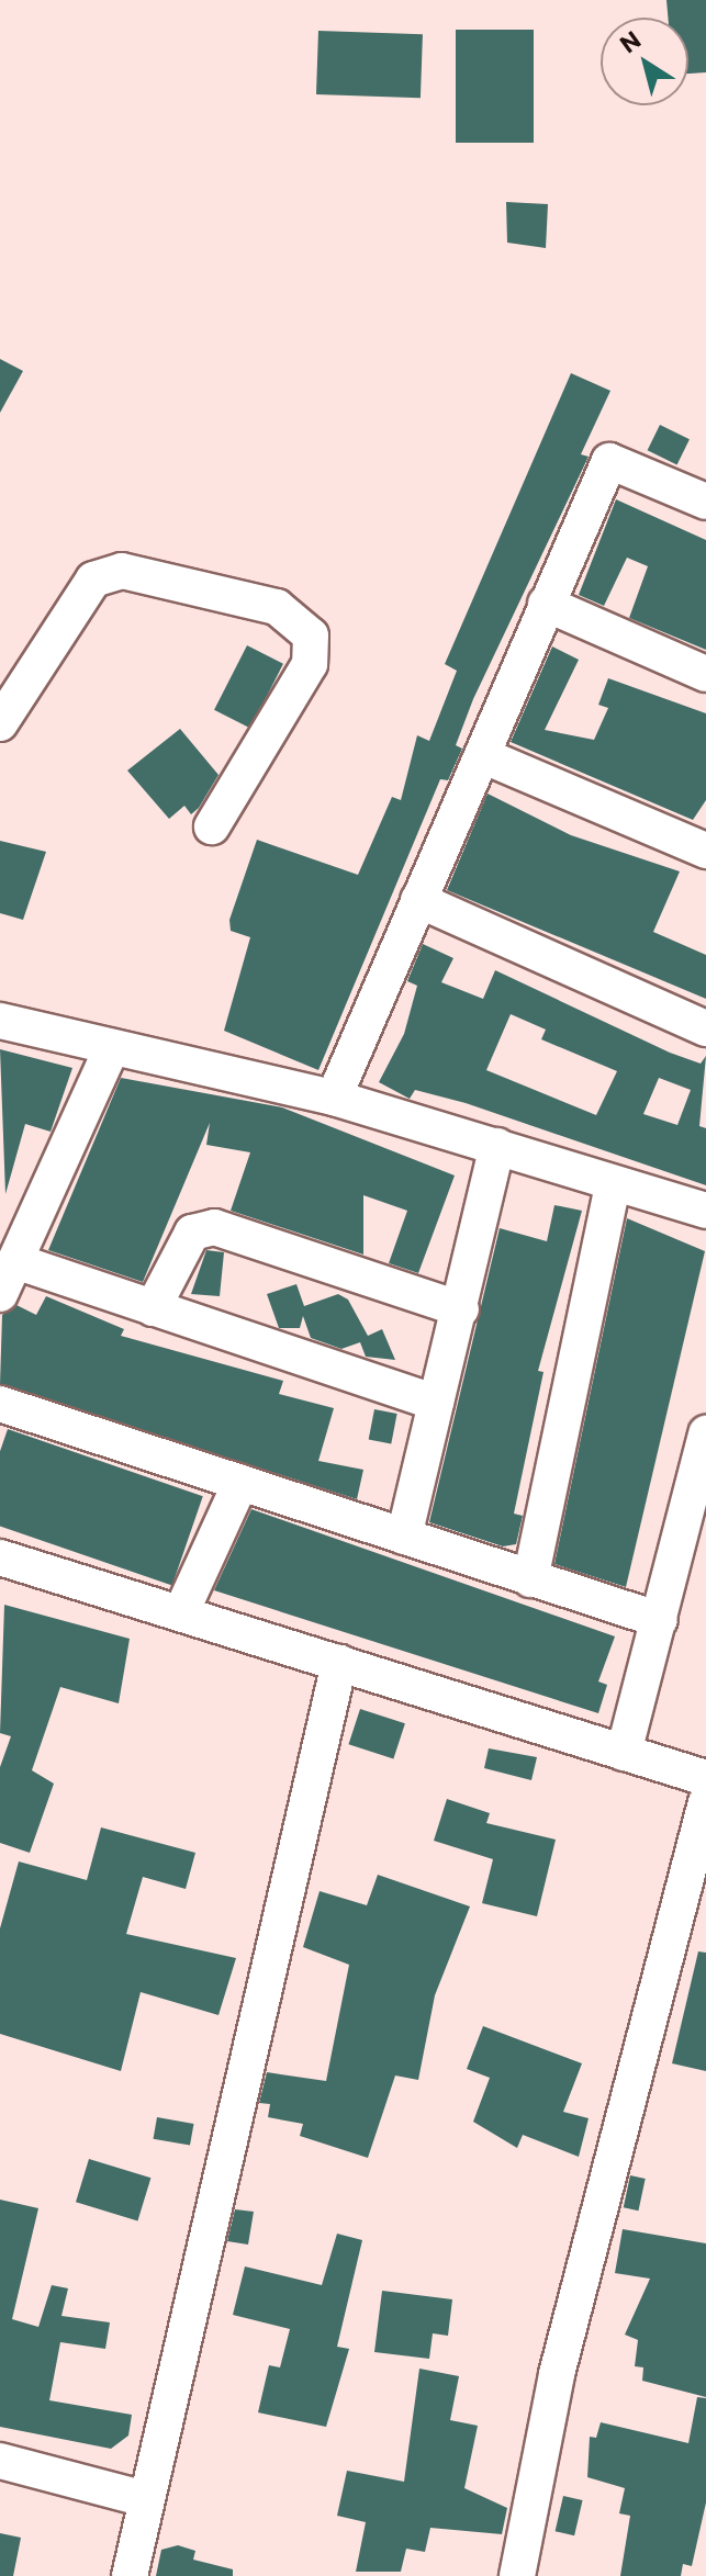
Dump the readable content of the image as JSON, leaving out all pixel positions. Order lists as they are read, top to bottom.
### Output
{
  "north": "top left"
}
